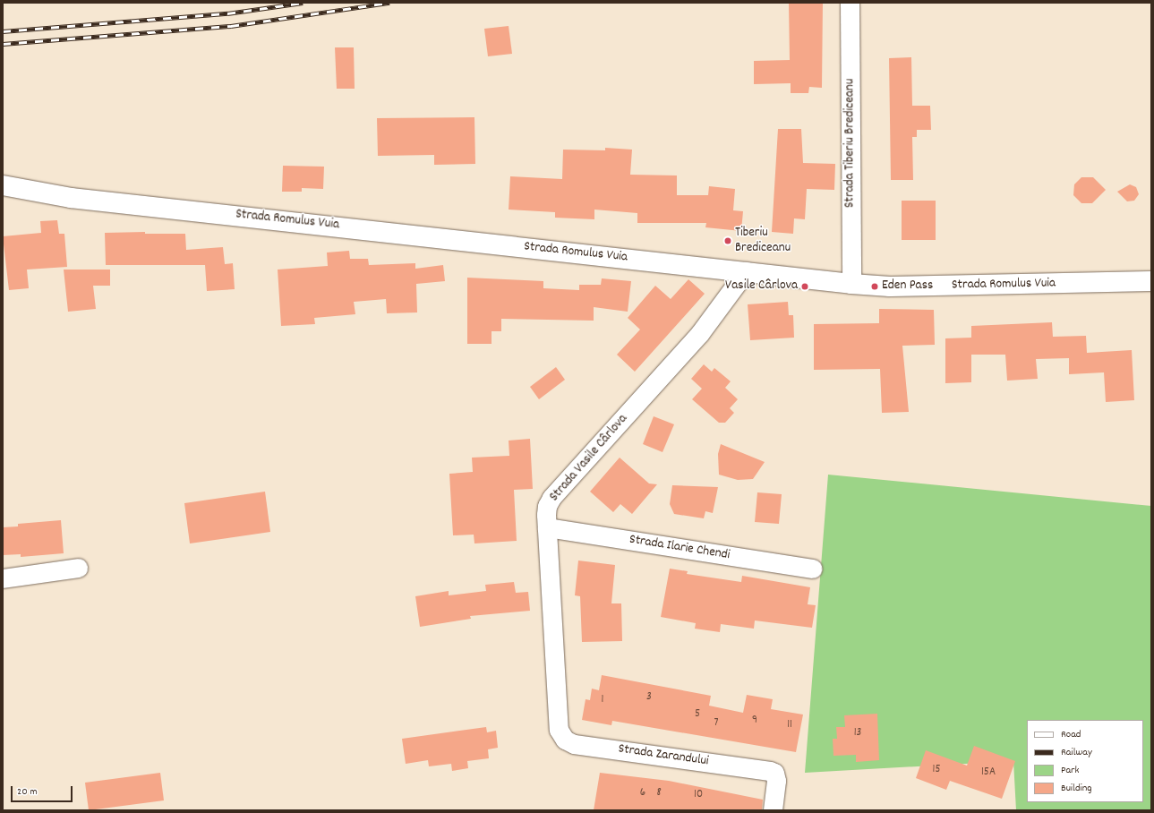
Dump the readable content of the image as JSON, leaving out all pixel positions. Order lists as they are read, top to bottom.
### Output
{
  "streets": {
    "street": [
      "Strada Tiberiu Brediceanu",
      "Strada Romulus Vuia",
      "Strada Vasile Cârlova",
      "Strada Ilarie Chendi",
      "Strada Zarandului"
    ]
  },
  "crossings": [
    ["Strada Tiberiu Brediceanu", "Strada Romulus Vuia"],
    ["Strada Romulus Vuia", "Strada Vasile Cârlova"],
    ["Strada Vasile Cârlova", "Strada Ilarie Chendi"],
    ["Strada Vasile Cârlova", "Strada Zarandului"]
  ],
  "places": ["Tiberiu Brediceanu", "Vasile Cârlova", "Eden Pass"],
  "house_numbers": [
    "3",
    "1",
    "5",
    "9",
    "7",
    "11",
    "13",
    "15",
    "15A",
    "6",
    "8",
    "10"
  ],
  "legend": [
    "Road",
    "Railway",
    "Park",
    "Building"
  ],
  "scale_bar": "20 m"
}
